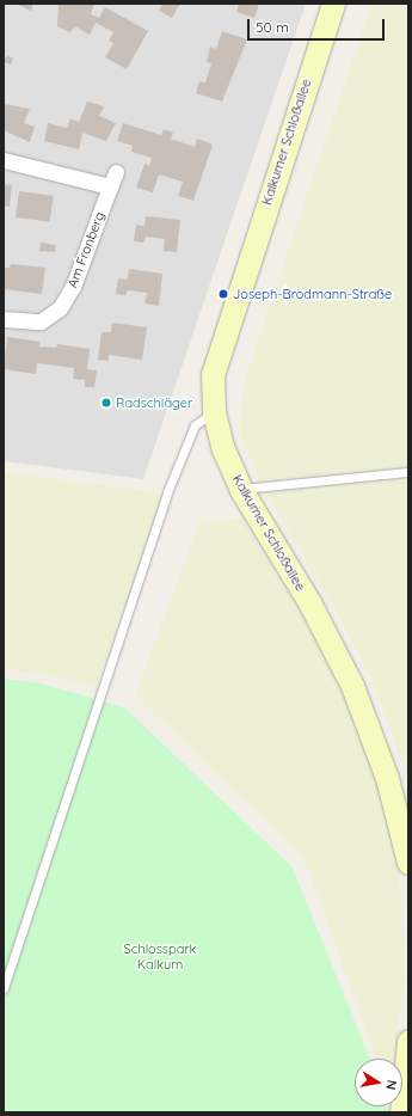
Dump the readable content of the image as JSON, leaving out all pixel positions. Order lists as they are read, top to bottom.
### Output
{
  "streets": {
    "main road": ["Kalkumer Schloßallee"],
    "street": ["Am Fronberg"]
  },
  "parks": ["Schlosspark Kalkum"],
  "places": ["Joseph-Brodmann-Straße", "Radschläger"],
  "scale_bar": "50 m",
  "north": "right"
}
